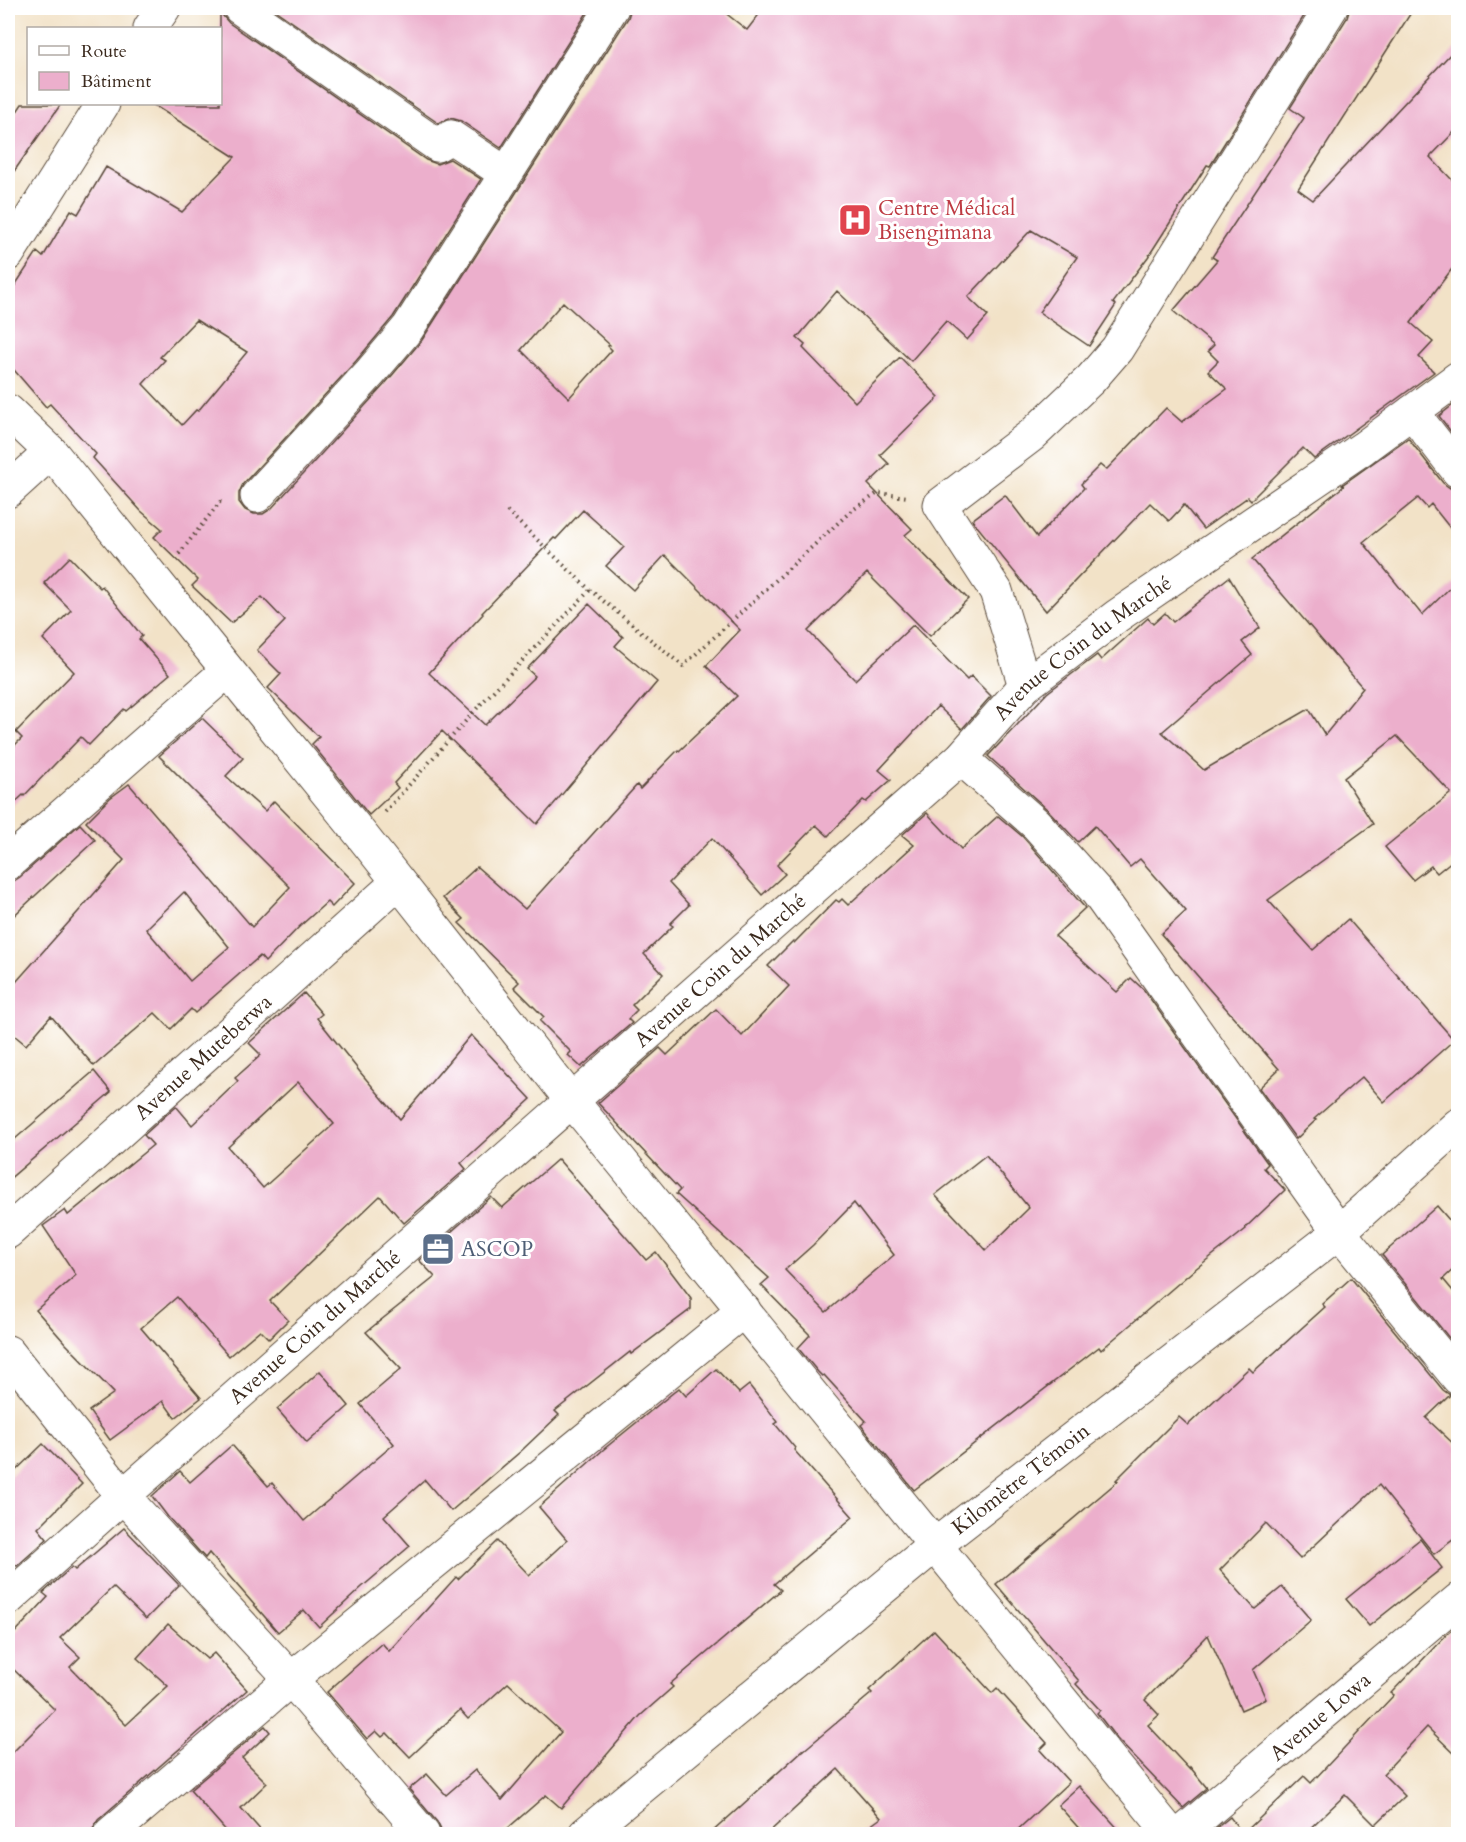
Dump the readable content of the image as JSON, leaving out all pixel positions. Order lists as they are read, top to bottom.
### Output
{
  "streets": {
    "street": [
      "Avenue Coin du Marché",
      "Avenue Muteberwa",
      "Kilomètre Témoin",
      "Avenue Lowa"
    ]
  },
  "places": {
    "hospital": ["Centre Médical Bisengimana"],
    "office": ["ASCOP"]
  },
  "legend": ["Route", "Bâtiment"]
}
